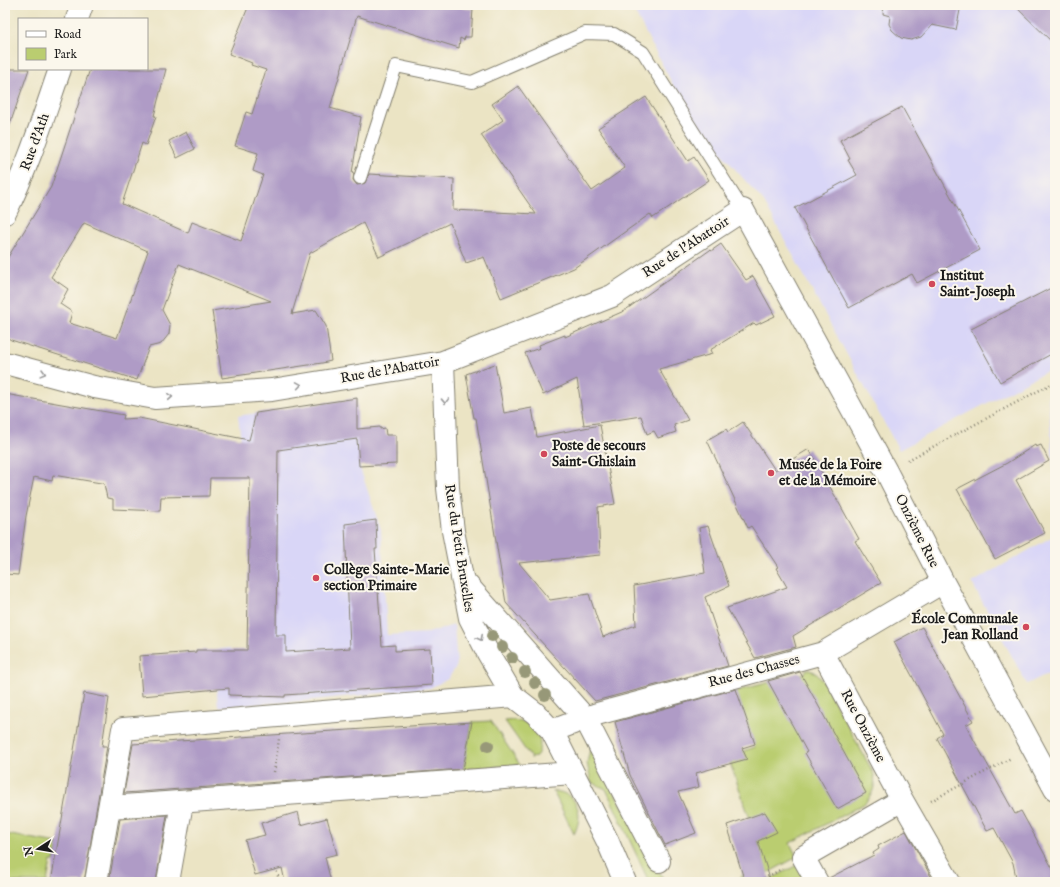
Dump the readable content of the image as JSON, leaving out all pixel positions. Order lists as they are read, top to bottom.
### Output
{
  "streets": {
    "street": [
      "Rue d'Ath",
      "Rue de l'Abattoir",
      "Onzième Rue",
      "Rue du Petit Bruxelles",
      "Rue des Chasses",
      "Rue Onzième"
    ]
  },
  "crossings": [
    ["Rue de l'Abattoir", "Onzième Rue"],
    ["Rue de l'Abattoir", "Rue du Petit Bruxelles"],
    ["Onzième Rue", "Rue des Chasses"],
    ["Rue du Petit Bruxelles", "Rue des Chasses"],
    ["Rue des Chasses", "Rue Onzième"]
  ],
  "one_way": ["Rue de l'Abattoir", "Rue du Petit Bruxelles"],
  "places": [
    "Institut Saint-Joseph",
    "Poste de secours Saint-Ghislain",
    "Musée de la Foire et de la Mémoire",
    "Collège Sainte-Marie section Primaire",
    "École Communale Jean Rolland"
  ],
  "legend": ["Road", "Park"],
  "north": "left"
}
